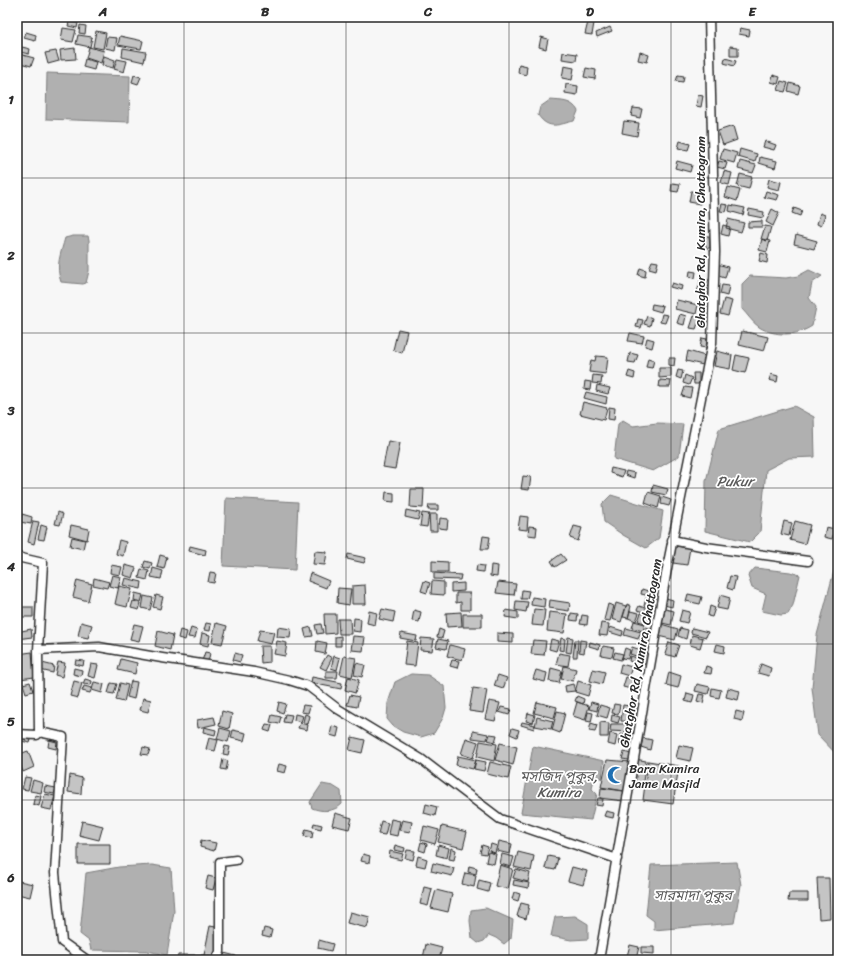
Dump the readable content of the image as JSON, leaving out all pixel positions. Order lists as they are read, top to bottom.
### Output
{
  "streets": {
    "street": ["Ghatghor Rd, Kumira, Chattogram"]
  },
  "water": ["Pukur", "মসজিদ পুকুর, Kumira", "সারমাদা পুকুর"],
  "places": {
    "mosque": ["Bara Kumira Jame Masjid"]
  },
  "grid": {
    "columns": [
      "A",
      "B",
      "C",
      "D",
      "E"
    ],
    "rows": [
      "1",
      "2",
      "3",
      "4",
      "5",
      "6"
    ]
  }
}
